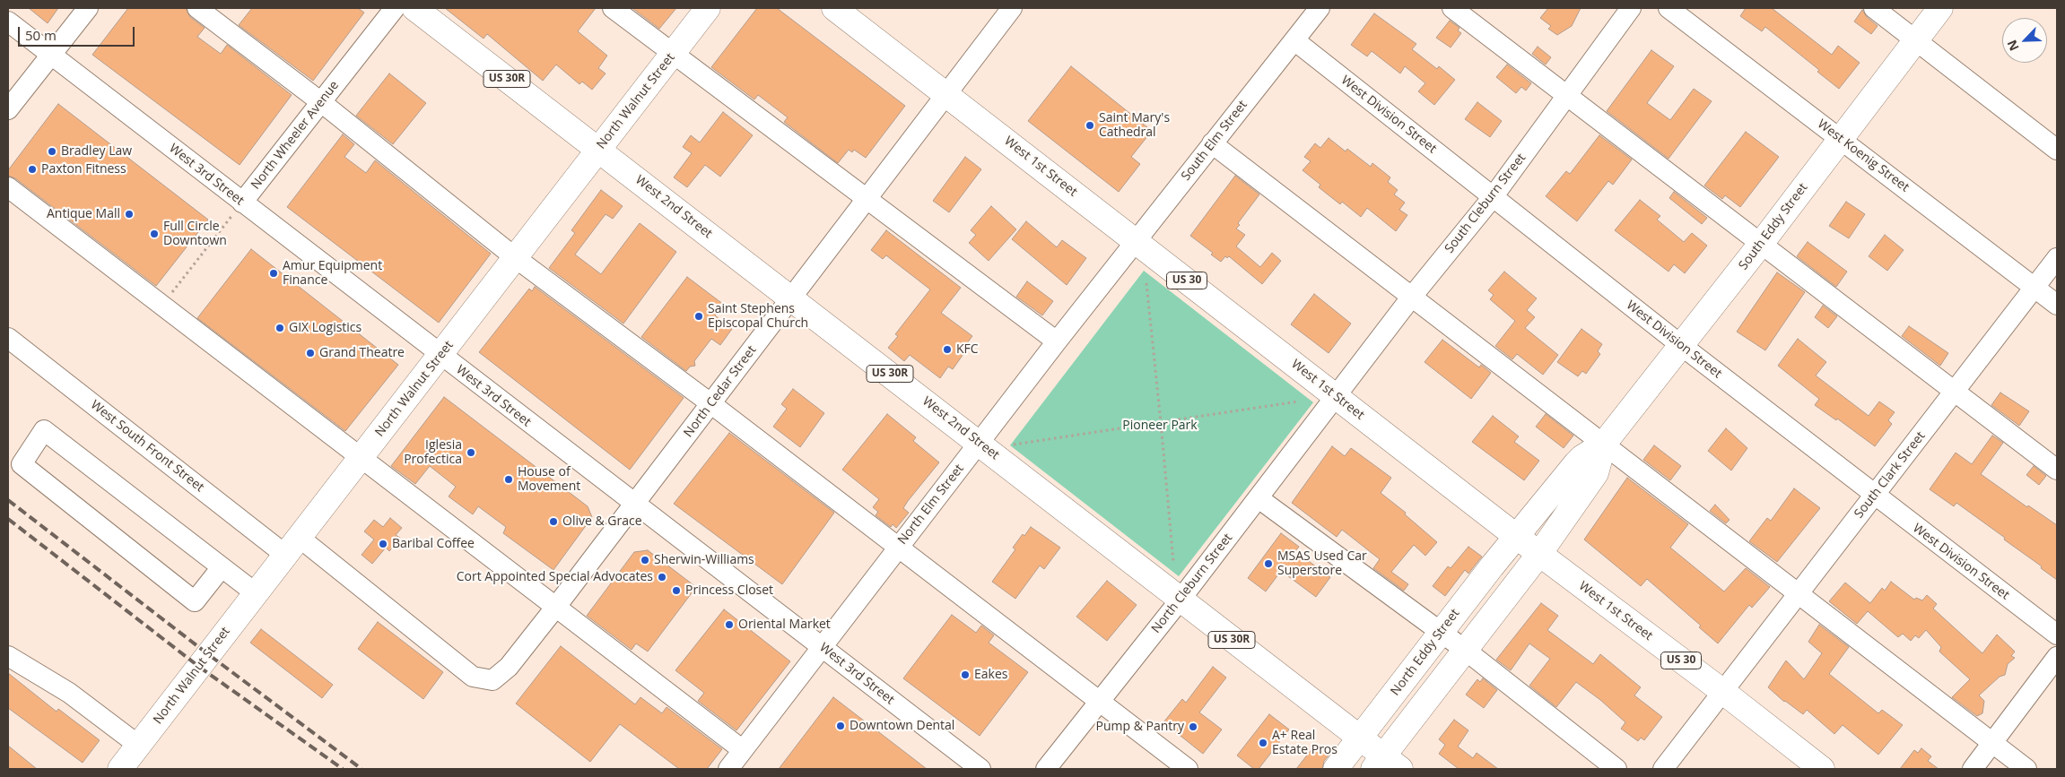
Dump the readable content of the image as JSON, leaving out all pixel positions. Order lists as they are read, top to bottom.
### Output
{
  "streets": {
    "main road": [
      "US 30R",
      "North Walnut Street",
      "West 1st Street",
      "West 2nd Street",
      "South Eddy Street",
      "US 30",
      "North Eddy Street"
    ],
    "street": [
      "West Division Street",
      "North Wheeler Avenue",
      "South Elm Street",
      "West Koenig Street",
      "West 3rd Street",
      "South Cleburn Street",
      "North Cedar Street",
      "West South Front Street",
      "South Clark Street",
      "North Elm Street",
      "North Cleburn Street"
    ]
  },
  "crossings": [
    ["North Walnut Street", "West 3rd Street"],
    ["North Walnut Street", "West 2nd Street"],
    ["North Walnut Street", "West South Front Street"],
    ["West Division Street", "South Elm Street"],
    ["West Division Street", "South Cleburn Street"],
    ["West Division Street", "South Eddy Street"],
    ["West Division Street", "South Clark Street"],
    ["North Wheeler Avenue", "West 3rd Street"],
    ["South Elm Street", "West 1st Street"],
    ["South Elm Street", "North Elm Street"],
    ["West Koenig Street", "South Eddy Street"],
    ["West Koenig Street", "South Clark Street"],
    ["West 1st Street", "South Cleburn Street"],
    ["West 1st Street", "South Eddy Street"],
    ["West 1st Street", "North Cedar Street"],
    ["West 1st Street", "South Clark Street"],
    ["West 1st Street", "North Elm Street"],
    ["West 1st Street", "North Cleburn Street"],
    ["West 1st Street", "North Eddy Street"],
    ["West 3rd Street", "North Cedar Street"],
    ["West 3rd Street", "North Elm Street"],
    ["South Cleburn Street", "North Cleburn Street"],
    ["West 2nd Street", "North Cedar Street"],
    ["West 2nd Street", "North Elm Street"],
    ["West 2nd Street", "North Cleburn Street"],
    ["West 2nd Street", "North Eddy Street"],
    ["South Eddy Street", "North Eddy Street"],
    ["North Cedar Street", "West South Front Street"]
  ],
  "parks": ["Pioneer Park"],
  "places": [
    "Saint Mary's Cathedral",
    "Bradley Law",
    "Paxton Fitness",
    "Antique Mall",
    "Full Circle Downtown",
    "Amur Equipment Finance",
    "Saint Stephens Episcopal Church",
    "GIX Logistics",
    "KFC",
    "Grand Theatre",
    "Iglesia Profectica",
    "House of Movement",
    "Olive & Grace",
    "Baribal Coffee",
    "Sherwin-Williams",
    "MSAS Used Car Superstore",
    "Cort Appointed Special Advocates",
    "Princess Closet",
    "Oriental Market",
    "Eakes",
    "Downtown Dental",
    "Pump & Pantry",
    "A+ Real Estate Pros"
  ],
  "scale_bar": "50 m",
  "north": "bottom left"
}
